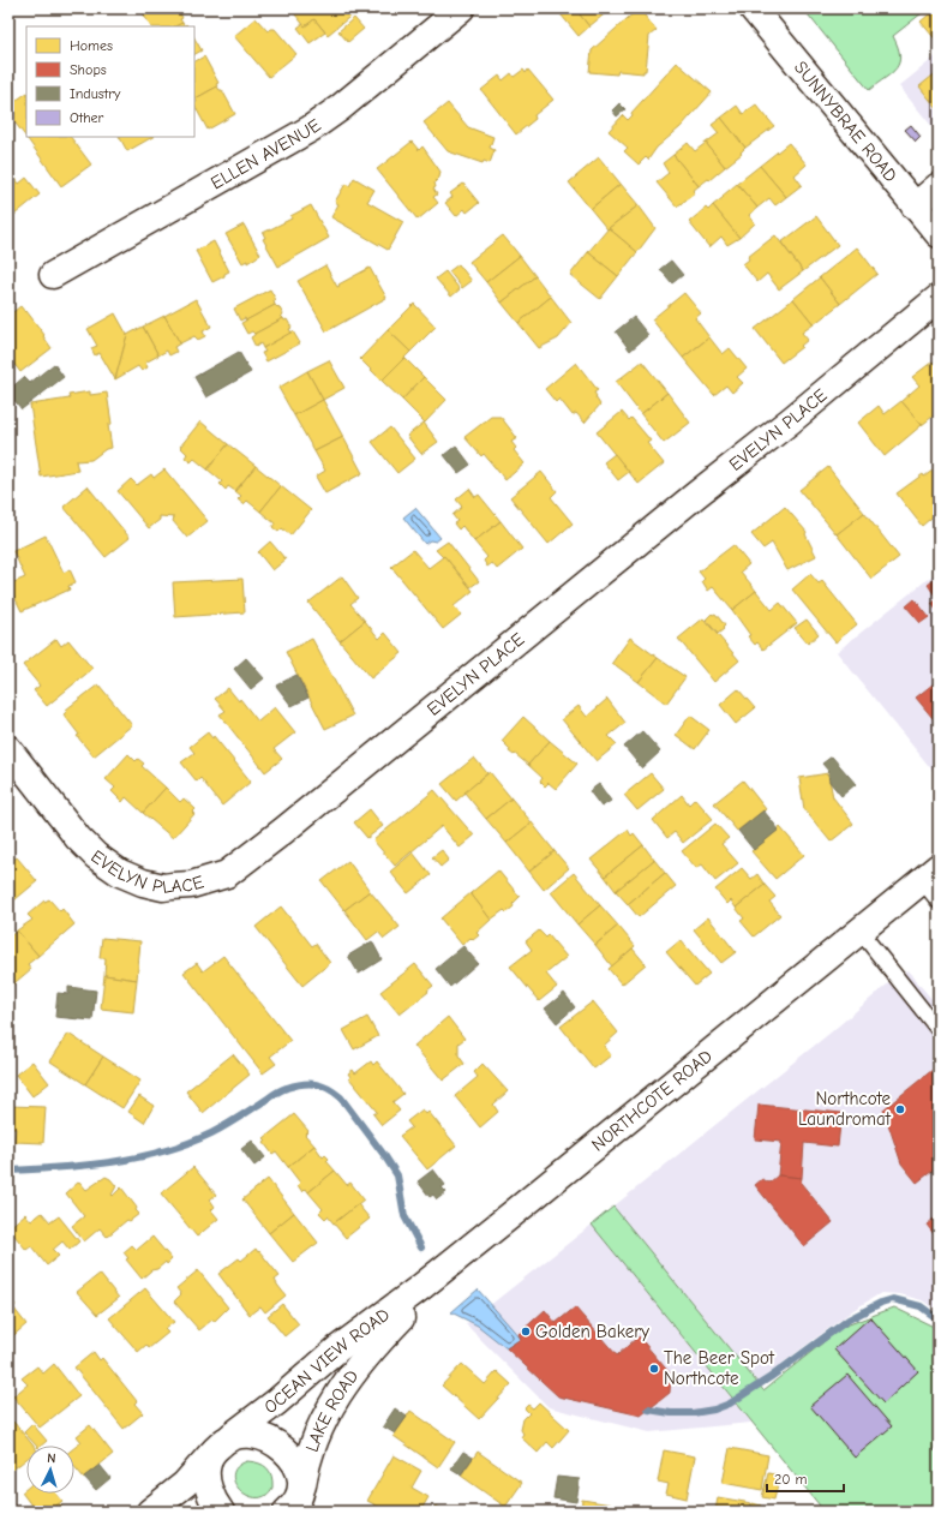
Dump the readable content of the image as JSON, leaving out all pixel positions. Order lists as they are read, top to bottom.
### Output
{
  "streets": {
    "street": [
      "SUNNYBRAE ROAD",
      "ELLEN AVENUE",
      "EVELYN PLACE",
      "NORTHCOTE ROAD",
      "OCEAN VIEW ROAD",
      "LAKE ROAD"
    ]
  },
  "crossings": [
    ["NORTHCOTE ROAD", "OCEAN VIEW ROAD"],
    ["NORTHCOTE ROAD", "LAKE ROAD"]
  ],
  "places": ["Northcote Laundromat", "Golden Bakery", "The Beer Spot Northcote"],
  "legend": [
    "Homes",
    "Shops",
    "Industry",
    "Other"
  ],
  "scale_bar": "20 m",
  "north": "top"
}
